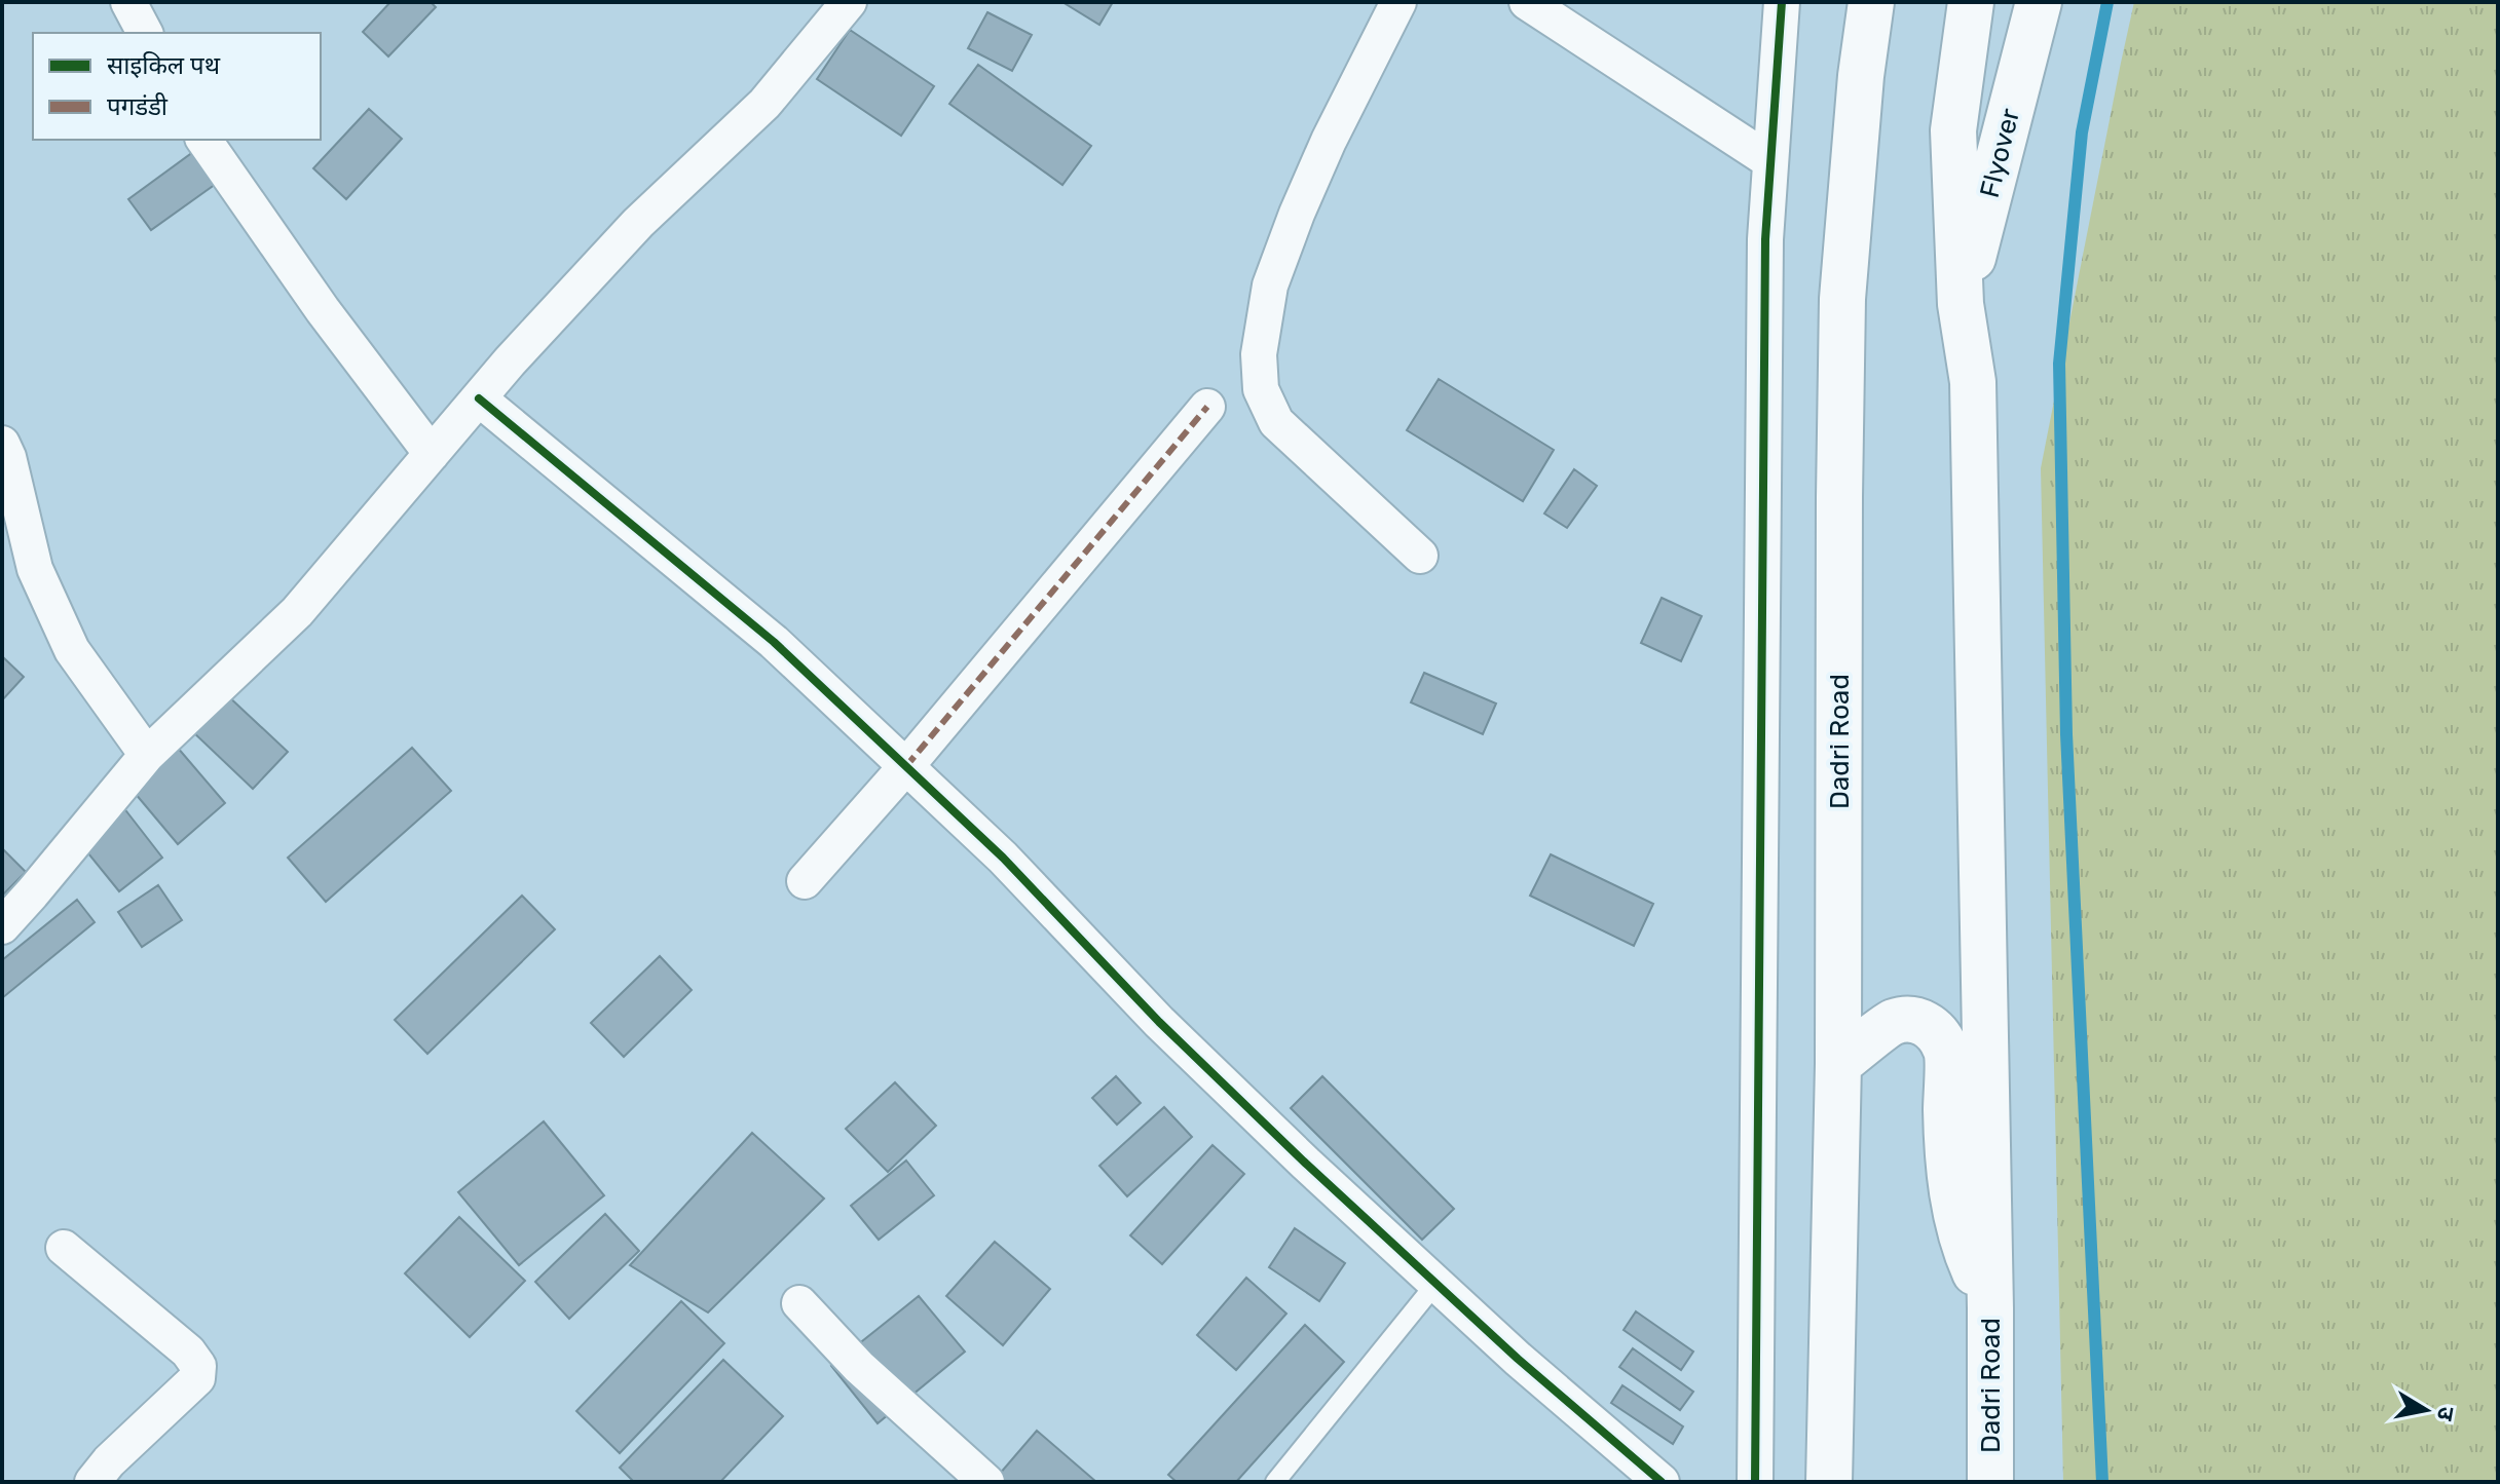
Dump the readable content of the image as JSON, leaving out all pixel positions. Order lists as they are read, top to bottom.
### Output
{
  "streets": {
    "main road": ["Flyover", "Dadri Road"]
  },
  "crossings": [
    ["Flyover", "Dadri Road"]
  ],
  "legend": ["साइकिल पथ", "पगडंडी"],
  "north": "right"
}
